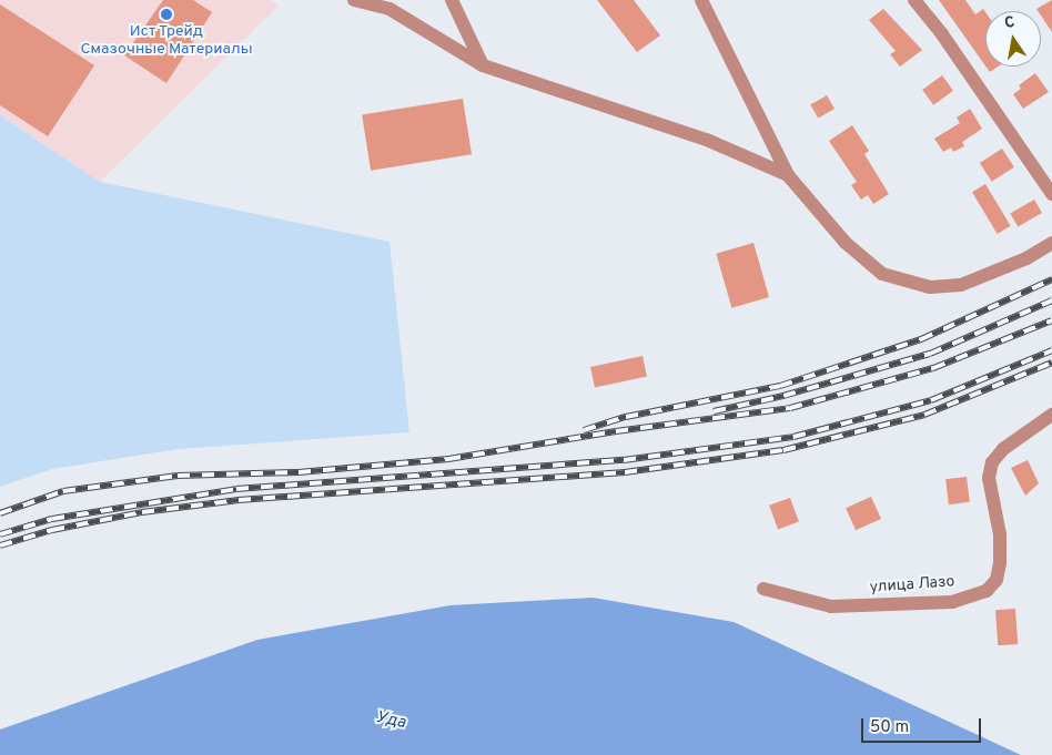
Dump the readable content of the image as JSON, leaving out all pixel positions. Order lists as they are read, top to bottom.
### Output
{
  "streets": {
    "street": ["улица Лазо"]
  },
  "water": ["Уда"],
  "places": ["Ист Трейд Смазочные Материалы"],
  "scale_bar": "50 m",
  "north": "top"
}
